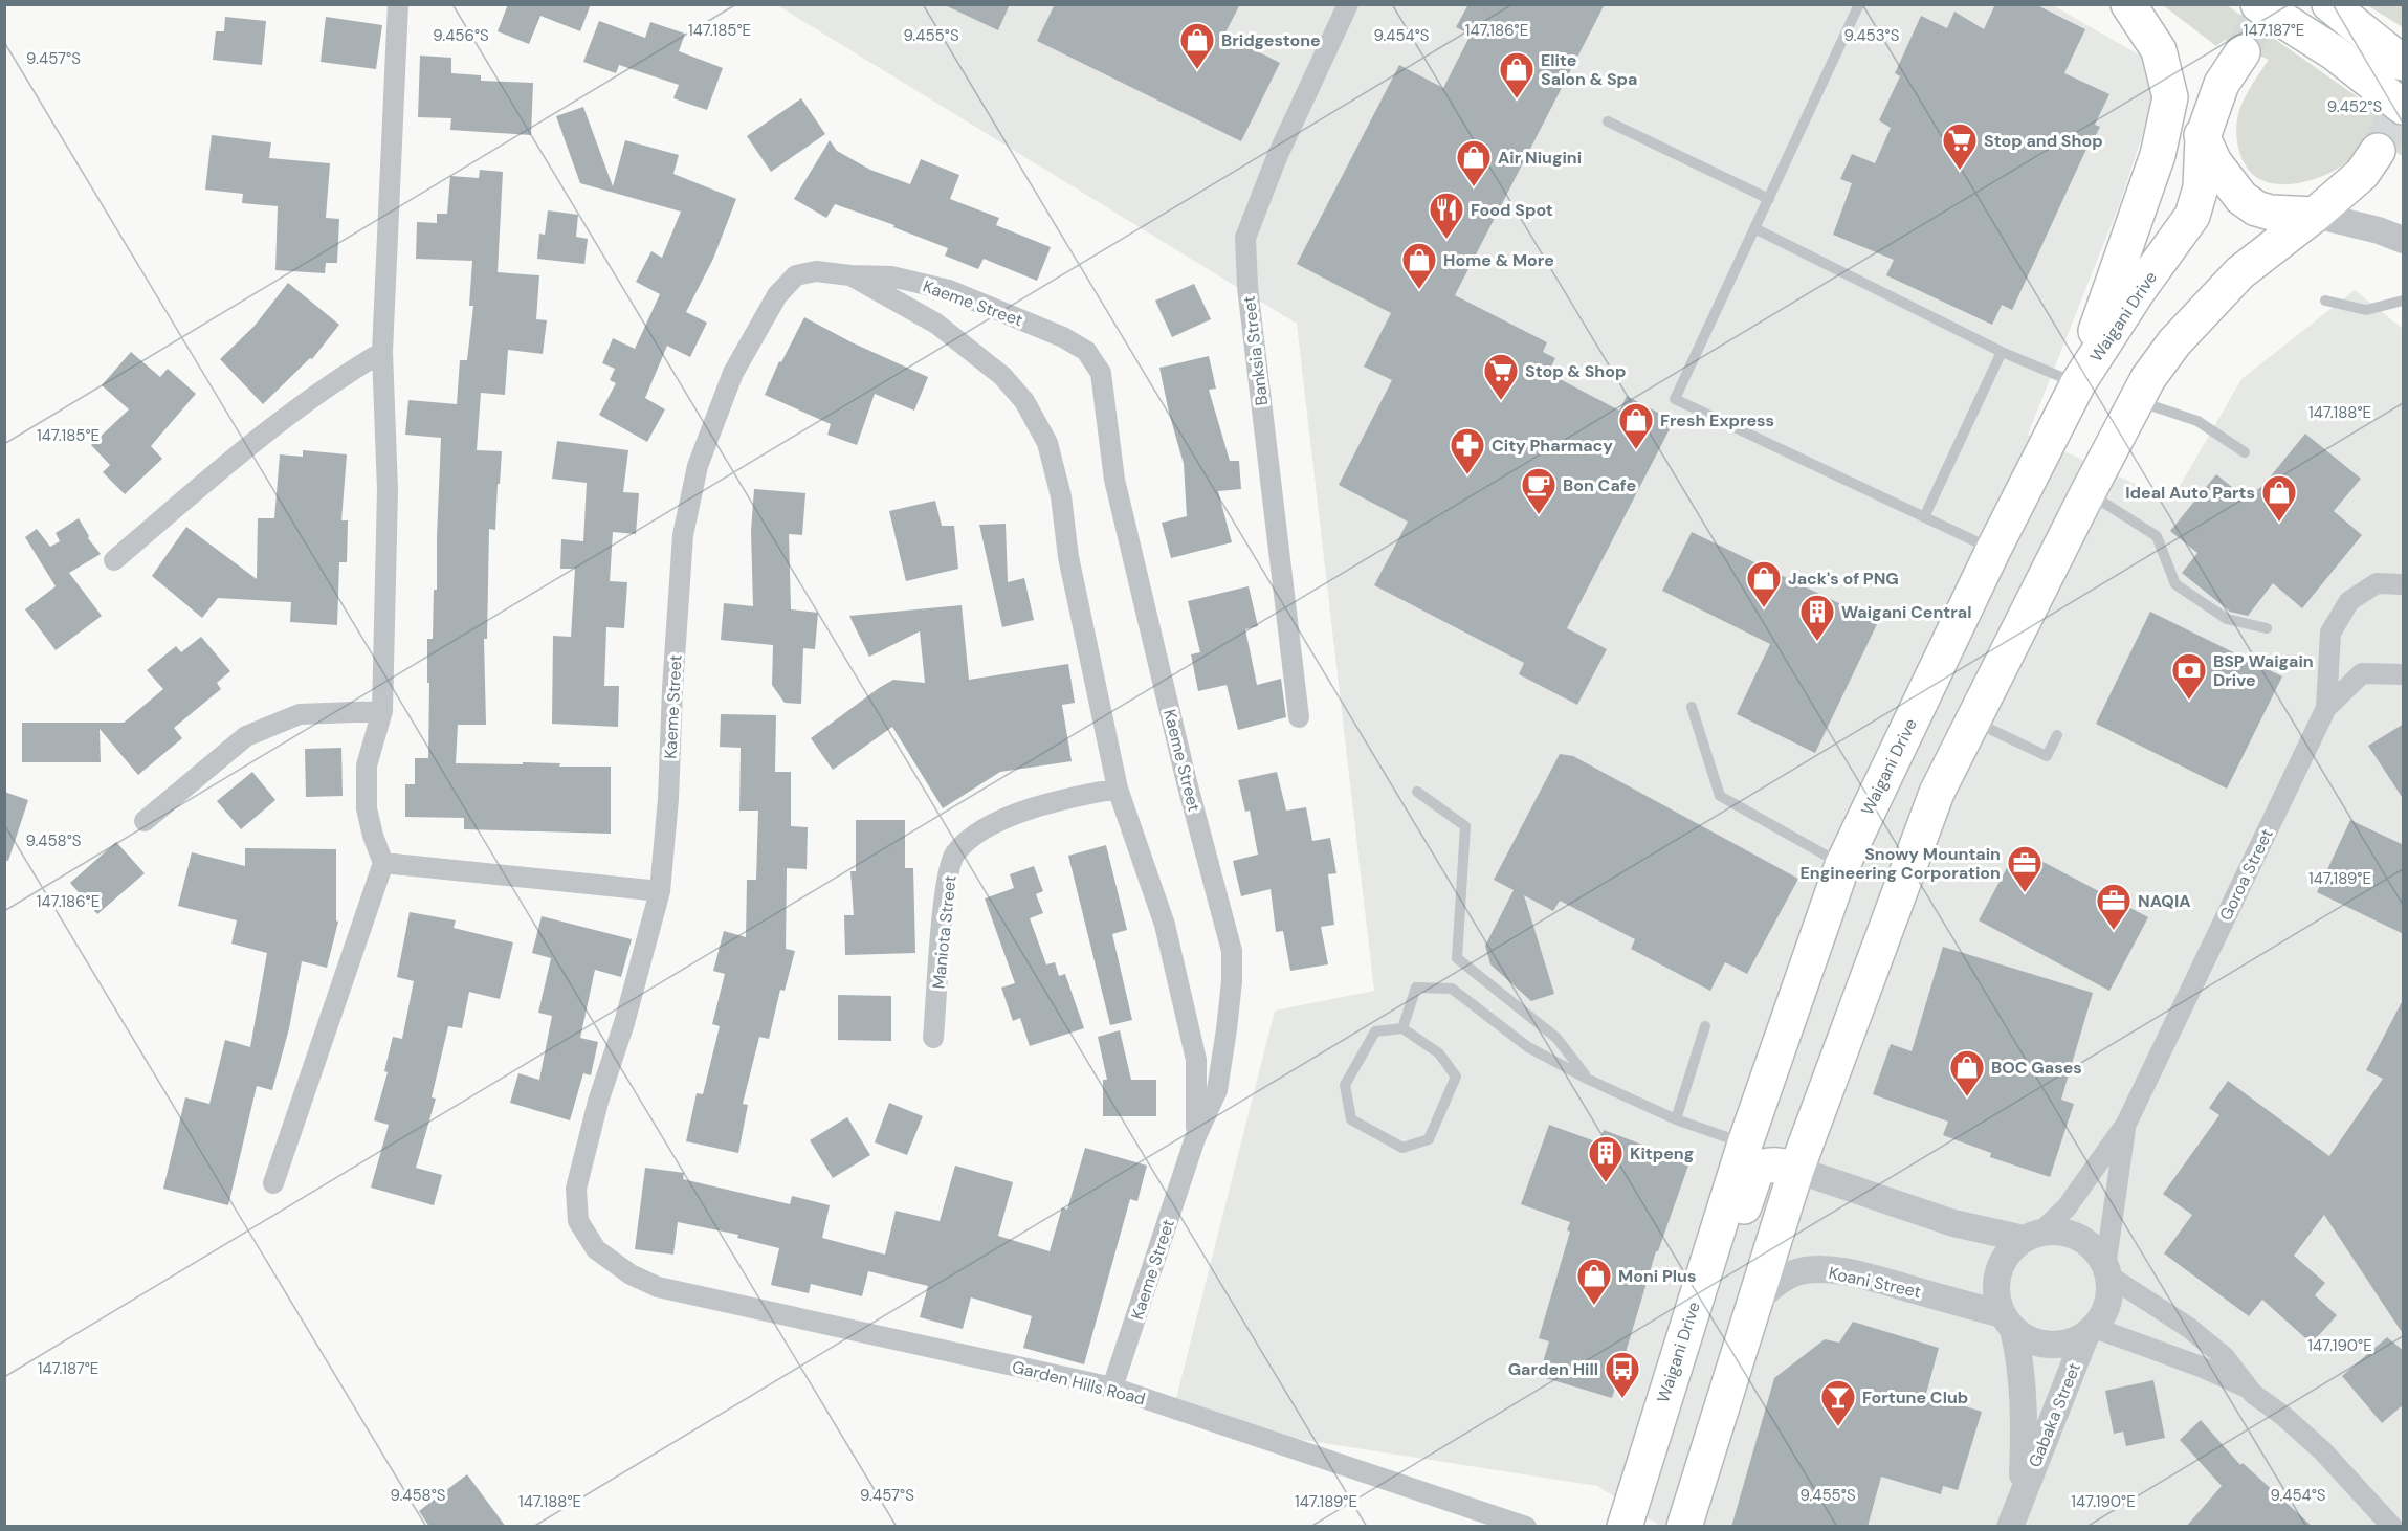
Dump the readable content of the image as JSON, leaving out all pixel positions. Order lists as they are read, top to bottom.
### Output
{
  "streets": {
    "highway": ["Waigani Drive"],
    "street": [
      "Kaeme Street",
      "Banksia Street",
      "Goroa Street",
      "Maniota Street",
      "Koani Street",
      "Garden Hills Road",
      "Gabaka Street"
    ]
  },
  "crossings": [
    ["Kaeme Street", "Garden Hills Road"],
    ["Goroa Street", "Koani Street"],
    ["Goroa Street", "Gabaka Street"],
    ["Koani Street", "Gabaka Street"]
  ],
  "places": {
    "shop": [
      "Bridgestone",
      "Elite Salon & Spa",
      "Air Niugini",
      "Home & More",
      "Fresh Express",
      "Ideal Auto Parts",
      "Jack's of PNG",
      "BOC Gases",
      "Moni Plus"
    ],
    "supermarket": ["Stop and Shop", "Stop & Shop"],
    "restaurant": ["Food Spot"],
    "pharmacy": ["City Pharmacy"],
    "cafe": ["Bon Cafe"],
    "building": ["Waigani Central", "Kitpeng"],
    "bank": ["BSP Waigain Drive"],
    "office": ["Snowy Mountain Engineering Corporation", "NAQIA"],
    "bus stop": ["Garden Hill"],
    "bar": ["Fortune Club"]
  },
  "coordinates": [
    "147.185°E",
    "147.186°E",
    "147.187°E",
    "9.456°S",
    "9.455°S",
    "9.454°S",
    "9.453°S",
    "9.457°S",
    "9.452°S",
    "147.188°E",
    "9.458°S",
    "147.189°E",
    "147.190°E"
  ]
}
